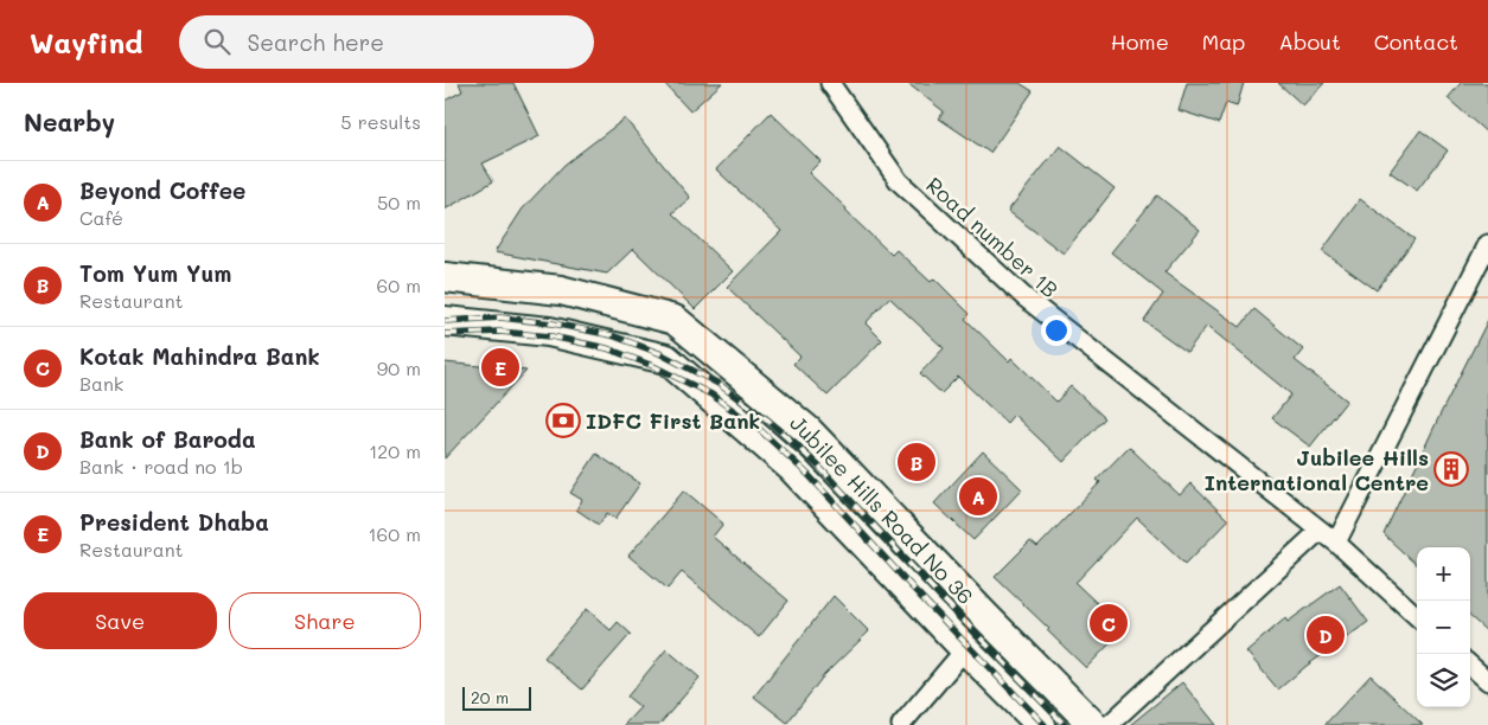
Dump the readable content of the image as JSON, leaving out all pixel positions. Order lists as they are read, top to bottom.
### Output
{
  "streets": {
    "main road": ["Jubilee Hills Road No 36"],
    "street": ["Road number 1B"]
  },
  "places": {
    "bank": ["IDFC First Bank"],
    "building": ["Jubilee Hills International Centre"]
  },
  "scale_bar": "20 m",
  "page": {
    "header": "Wayfind",
    "search": "Search here",
    "nav": [
      "Home",
      "Map",
      "About",
      "Contact"
    ],
    "heading": ["Nearby", "5 results"],
    "list": [
      {
        "mark": "A",
        "name": "Beyond Coffee",
        "note": "Café",
        "value": "50 m"
      },
      {
        "mark": "B",
        "name": "Tom Yum Yum",
        "note": "Restaurant",
        "value": "60 m"
      },
      {
        "mark": "C",
        "name": "Kotak Mahindra Bank",
        "note": "Bank",
        "value": "90 m"
      },
      {
        "mark": "D",
        "name": "Bank of Baroda",
        "note": "Bank · road no 1b",
        "value": "120 m"
      },
      {
        "mark": "E",
        "name": "President Dhaba",
        "note": "Restaurant",
        "value": "160 m"
      }
    ],
    "pins": [
      "E",
      "B",
      "A",
      "C",
      "D"
    ],
    "map_buttons": ["+", "−"],
    "buttons": ["Save", "Share"],
    "scale": "20 m"
  }
}
